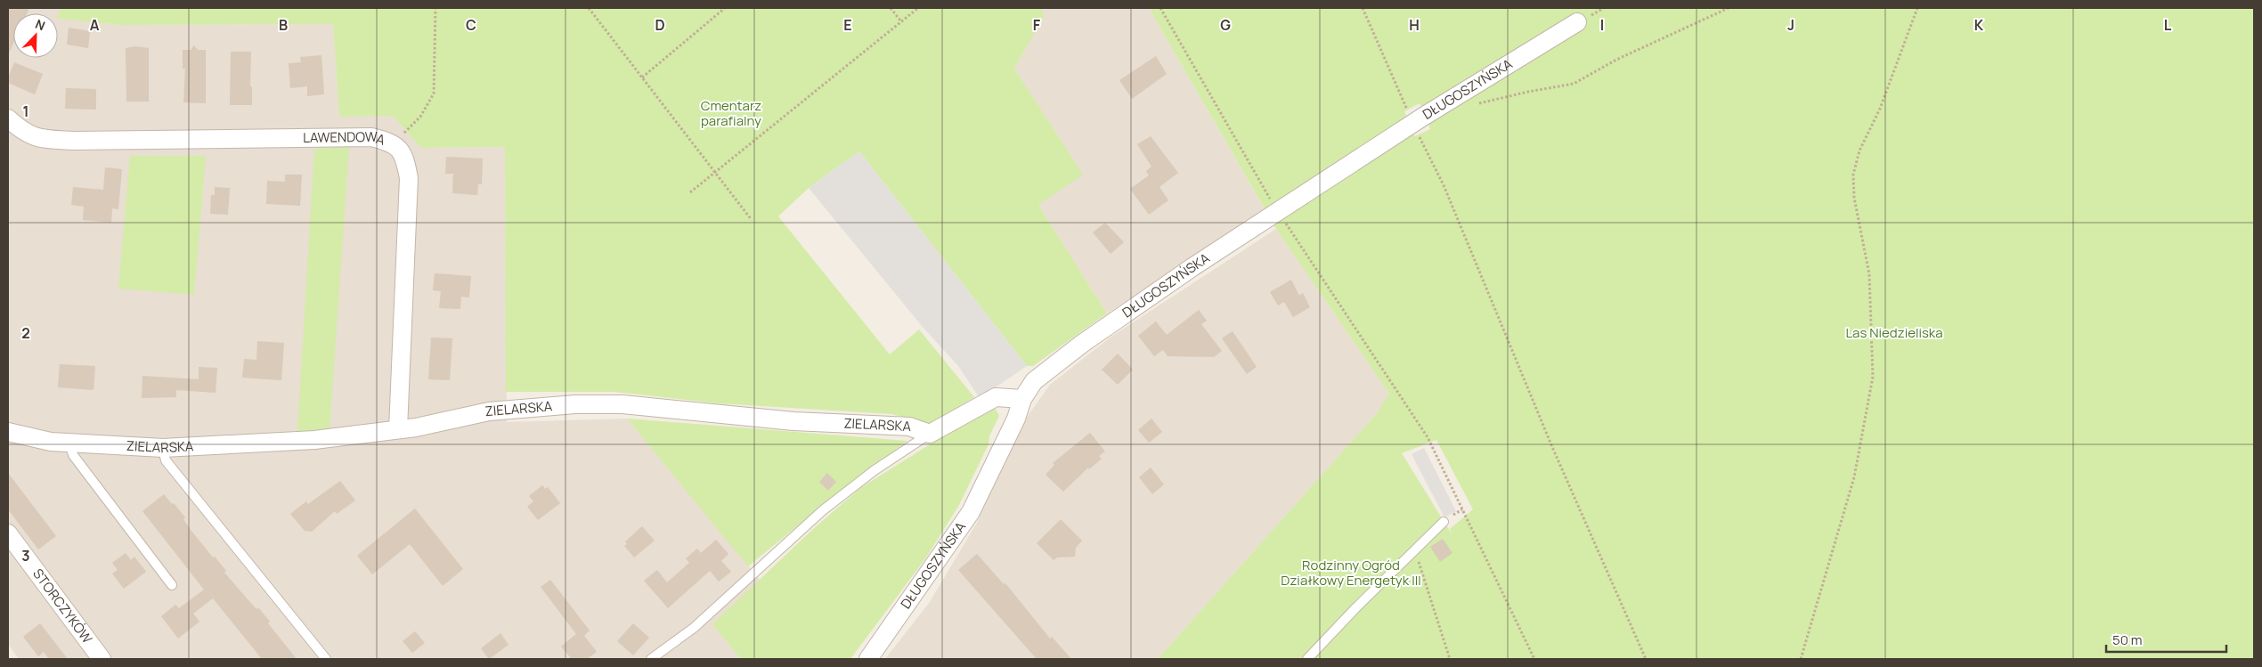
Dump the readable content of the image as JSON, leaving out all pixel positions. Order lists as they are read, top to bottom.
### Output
{
  "streets": {
    "street": [
      "DŁUGOSZYŃSKA",
      "LAWENDOWA",
      "ZIELARSKA",
      "STORCZYKÓW"
    ]
  },
  "crossings": [
    ["DŁUGOSZYŃSKA", "ZIELARSKA"],
    ["LAWENDOWA", "ZIELARSKA"]
  ],
  "parks": ["Cmentarz parafialny", "Las Niedzieliska", "Rodzinny Ogród Działkowy Energetyk III"],
  "scale_bar": "50 m",
  "north": "top right",
  "grid": {
    "columns": [
      "A",
      "B",
      "C",
      "D",
      "E",
      "F",
      "G",
      "H",
      "I",
      "J",
      "K",
      "L"
    ],
    "rows": ["1", "2", "3"]
  }
}
